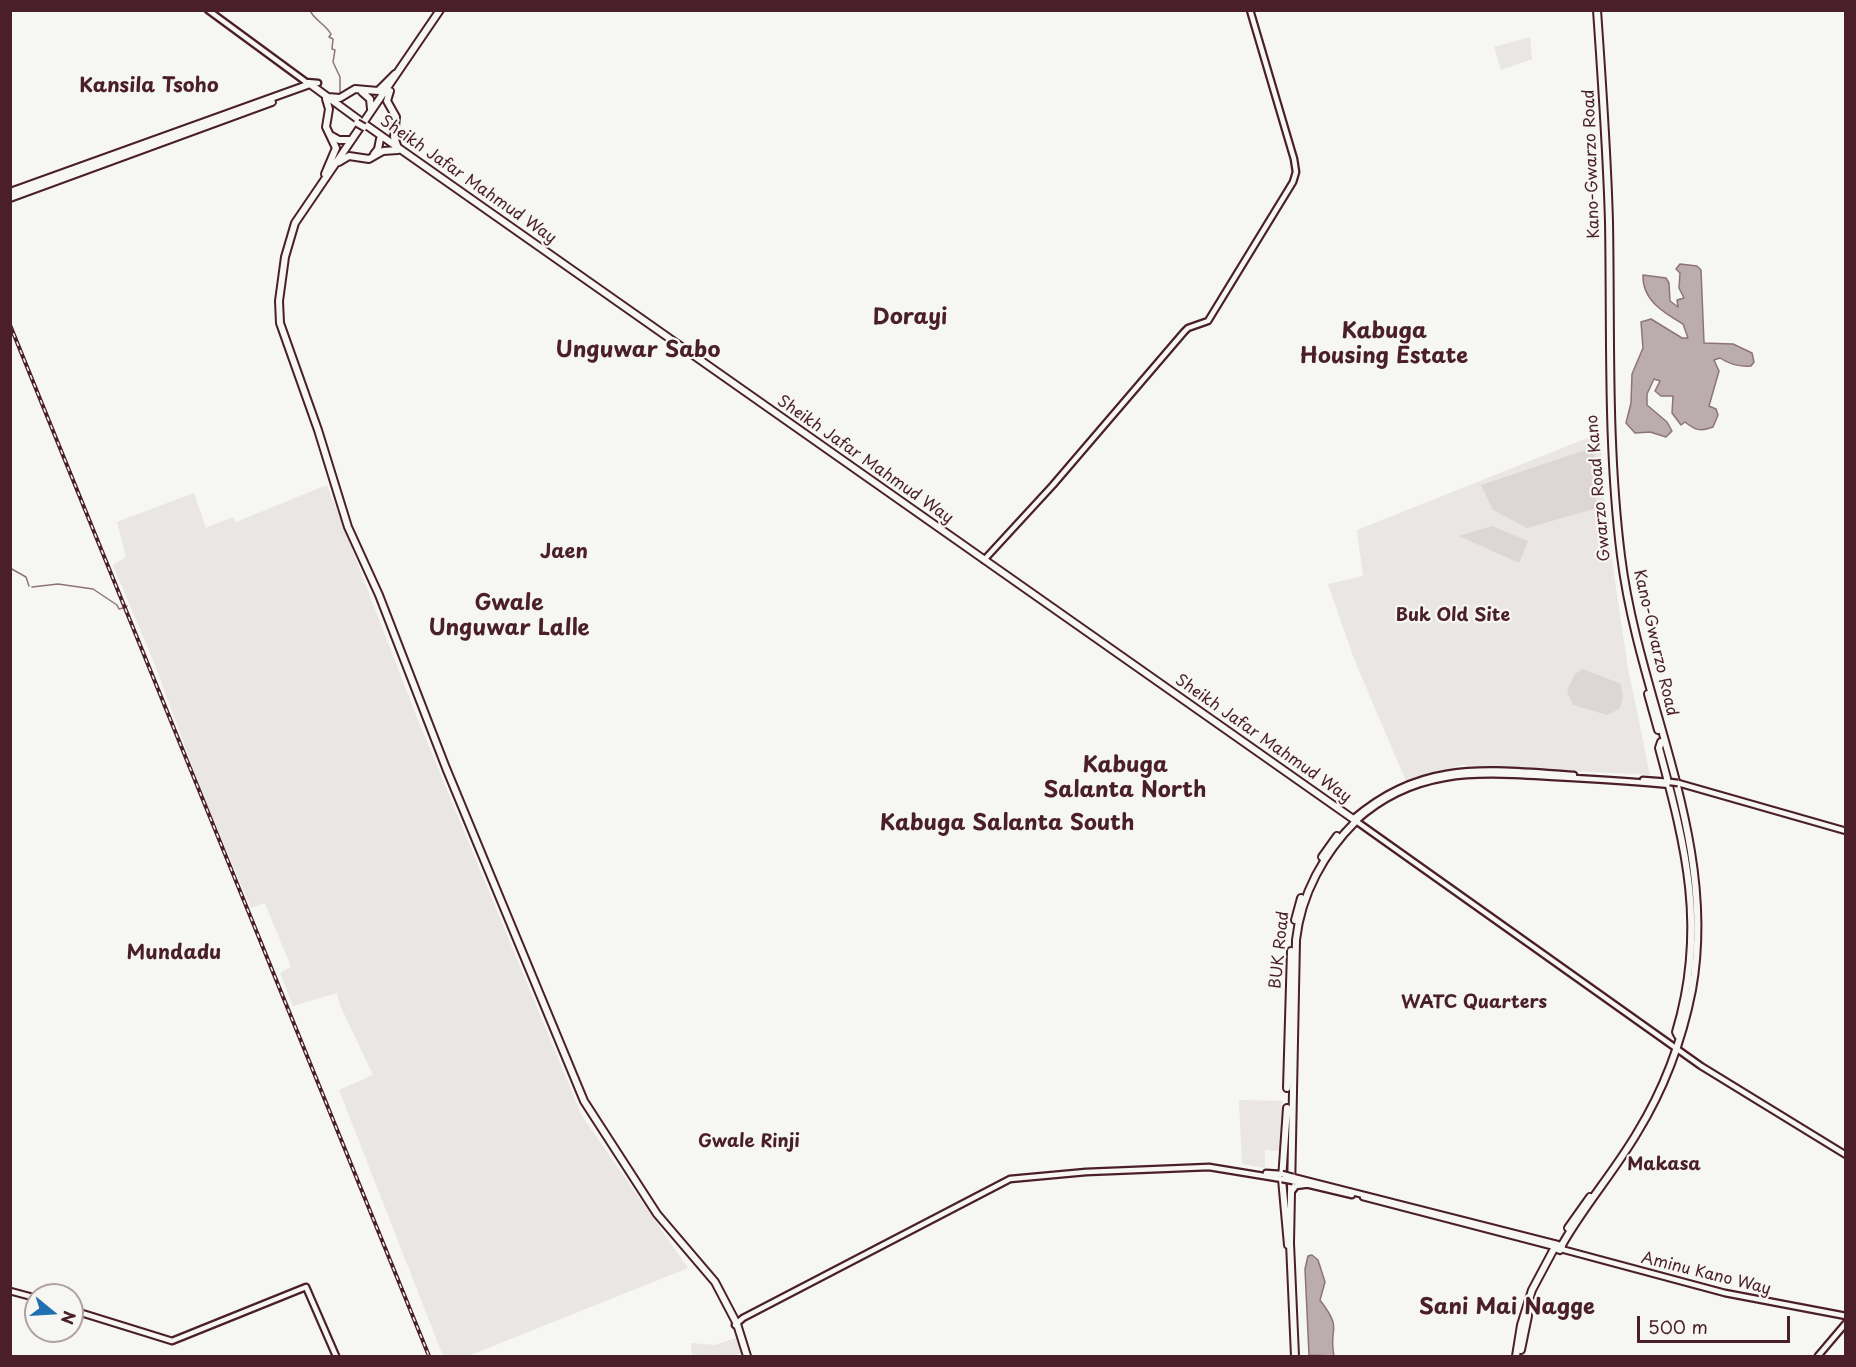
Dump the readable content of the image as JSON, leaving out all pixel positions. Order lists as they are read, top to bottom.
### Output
{
  "streets": {
    "main road": [
      "Kano-Gwarzo Road",
      "Sheikh Jafar Mahmud Way",
      "BUK Road",
      "Aminu Kano Way"
    ]
  },
  "crossings": [
    ["Kano-Gwarzo Road", "Aminu Kano Way"],
    ["Sheikh Jafar Mahmud Way", "BUK Road"]
  ],
  "districts": [
    "Kansila Tsoho",
    "Dorayi",
    "Kabuga Housing Estate",
    "Unguwar Sabo",
    "Jaen",
    "Gwale Unguwar Lalle",
    "Buk Old Site",
    "Kabuga Salanta North",
    "Kabuga Salanta South",
    "Mundadu",
    "WATC Quarters",
    "Gwale Rinji",
    "Makasa",
    "Sani Mai Nagge"
  ],
  "scale_bar": "500 m",
  "north": "right"
}
